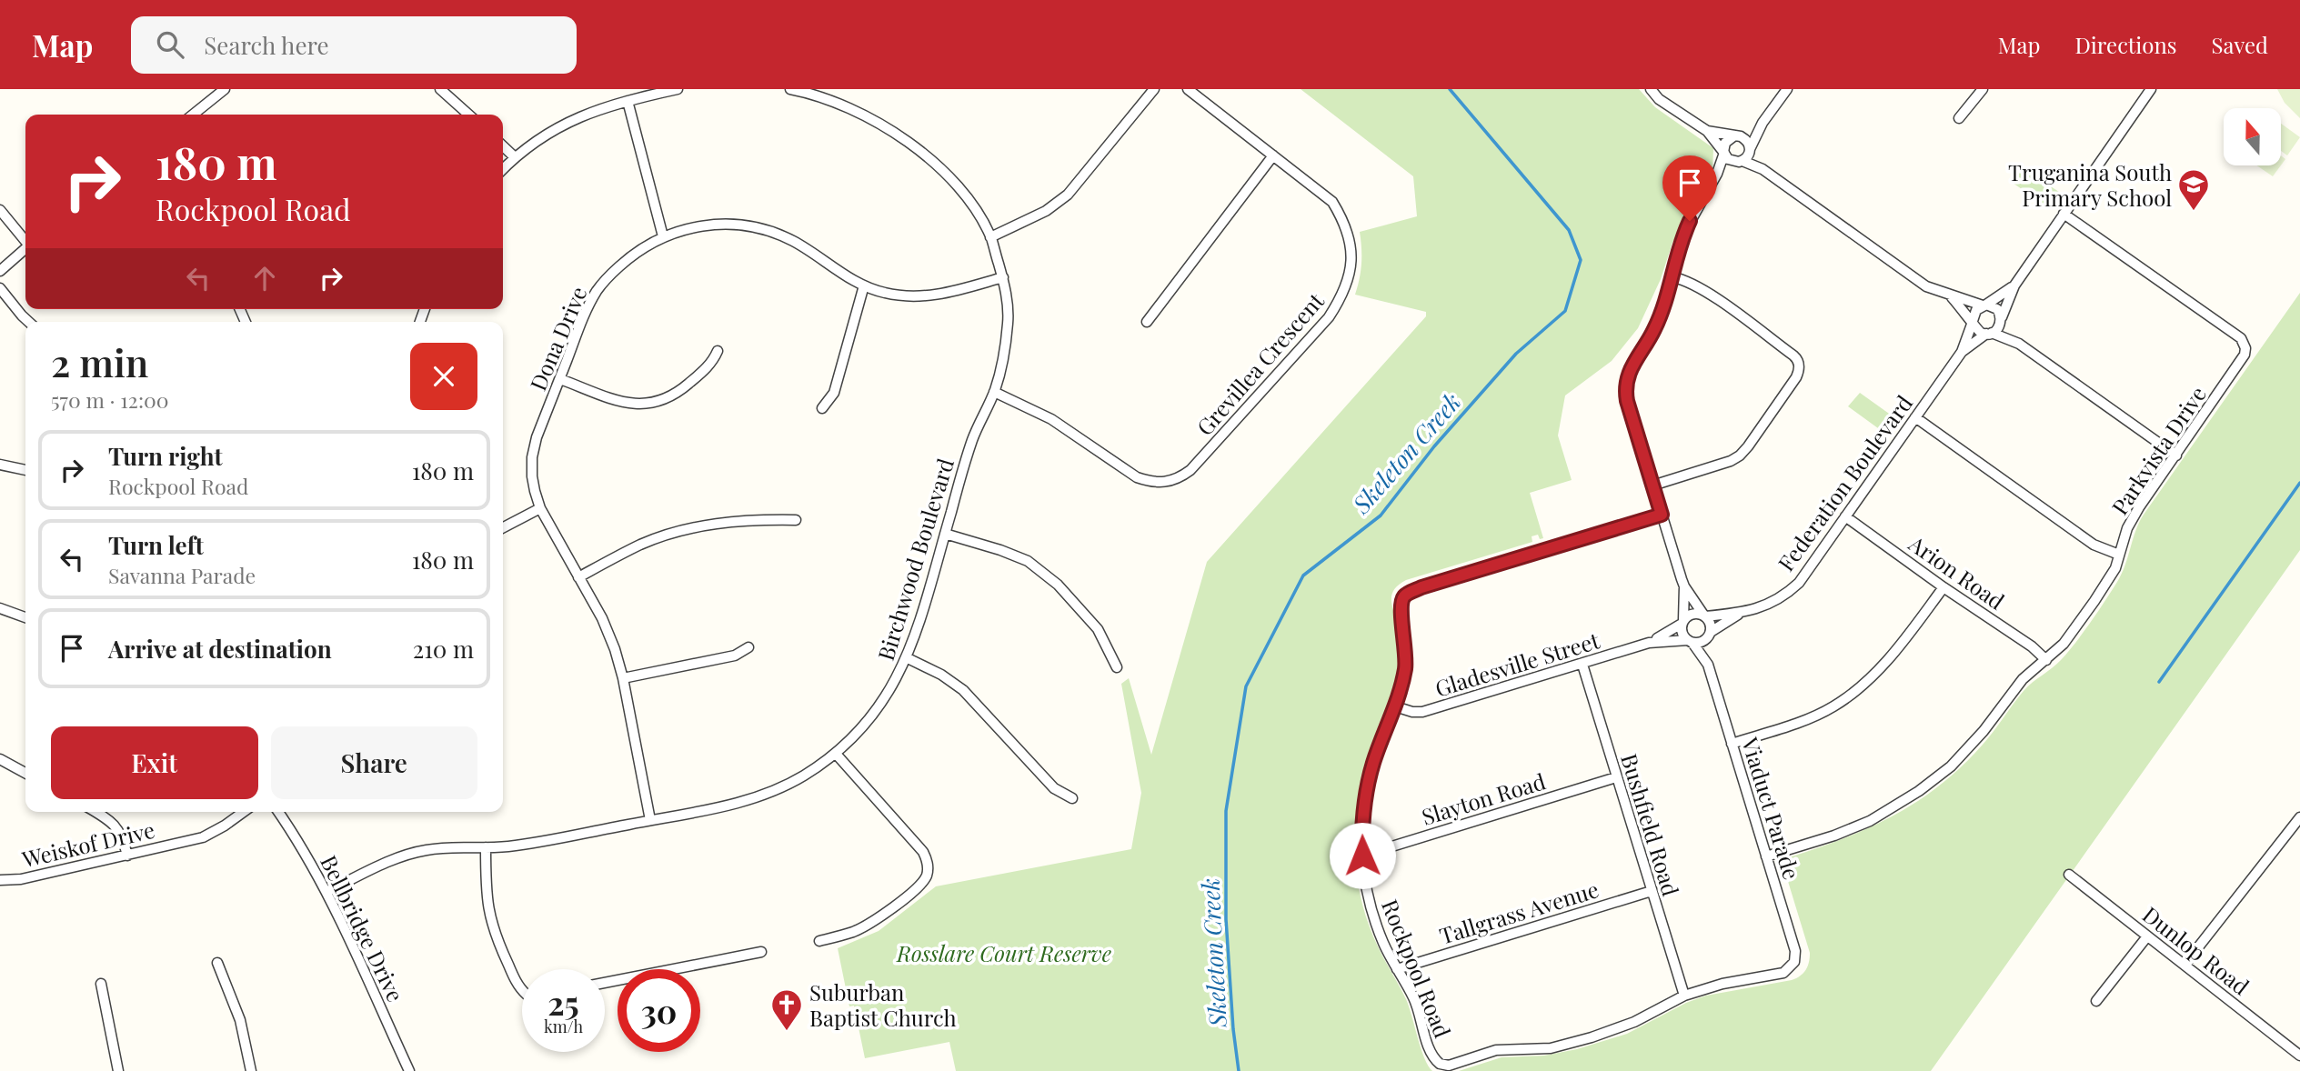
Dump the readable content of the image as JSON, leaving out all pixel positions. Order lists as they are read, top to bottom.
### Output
{
  "streets": {
    "street": [
      "Dona Drive",
      "Grevillea Crescent",
      "Parkvista Drive",
      "Federation Boulevard",
      "Birchwood Boulevard",
      "Arion Road",
      "Gladesville Street",
      "Slayton Road",
      "Viaduct Parade",
      "Bushfield Road",
      "Weiskof Drive",
      "Tallgrass Avenue",
      "Bellbridge Drive",
      "Dunlop Road",
      "Rockpool Road"
    ]
  },
  "crossings": [
    ["Dona Drive", "Birchwood Boulevard"],
    ["Grevillea Crescent", "Birchwood Boulevard"],
    ["Parkvista Drive", "Arion Road"],
    ["Parkvista Drive", "Viaduct Parade"],
    ["Federation Boulevard", "Arion Road"],
    ["Federation Boulevard", "Gladesville Street"],
    ["Federation Boulevard", "Viaduct Parade"],
    ["Birchwood Boulevard", "Bellbridge Drive"],
    ["Gladesville Street", "Viaduct Parade"],
    ["Gladesville Street", "Bushfield Road"],
    ["Gladesville Street", "Rockpool Road"],
    ["Slayton Road", "Bushfield Road"],
    ["Slayton Road", "Rockpool Road"],
    ["Viaduct Parade", "Rockpool Road"],
    ["Bushfield Road", "Tallgrass Avenue"],
    ["Bushfield Road", "Rockpool Road"],
    ["Tallgrass Avenue", "Rockpool Road"]
  ],
  "water": ["Skeleton Creek"],
  "parks": ["Rosslare Court Reserve"],
  "places": {
    "school or university": ["Truganina South Primary School"],
    "church": ["Suburban Baptist Church"]
  },
  "north": "top",
  "page": {
    "header": "Map",
    "search": "Search here",
    "nav": ["Map", "Directions", "Saved"],
    "turn": ["180 m", "Rockpool Road"],
    "heading": ["2 min", "570 m · 12:00"],
    "list": [
      {
        "name": "Turn right",
        "note": "Rockpool Road",
        "value": "180 m"
      },
      {
        "name": "Turn left",
        "note": "Savanna Parade",
        "value": "180 m"
      },
      {
        "name": "Arrive at destination",
        "value": "210 m"
      }
    ],
    "buttons": ["Exit", "Share"],
    "speed": "25 km/h",
    "limit": "30"
  }
}
